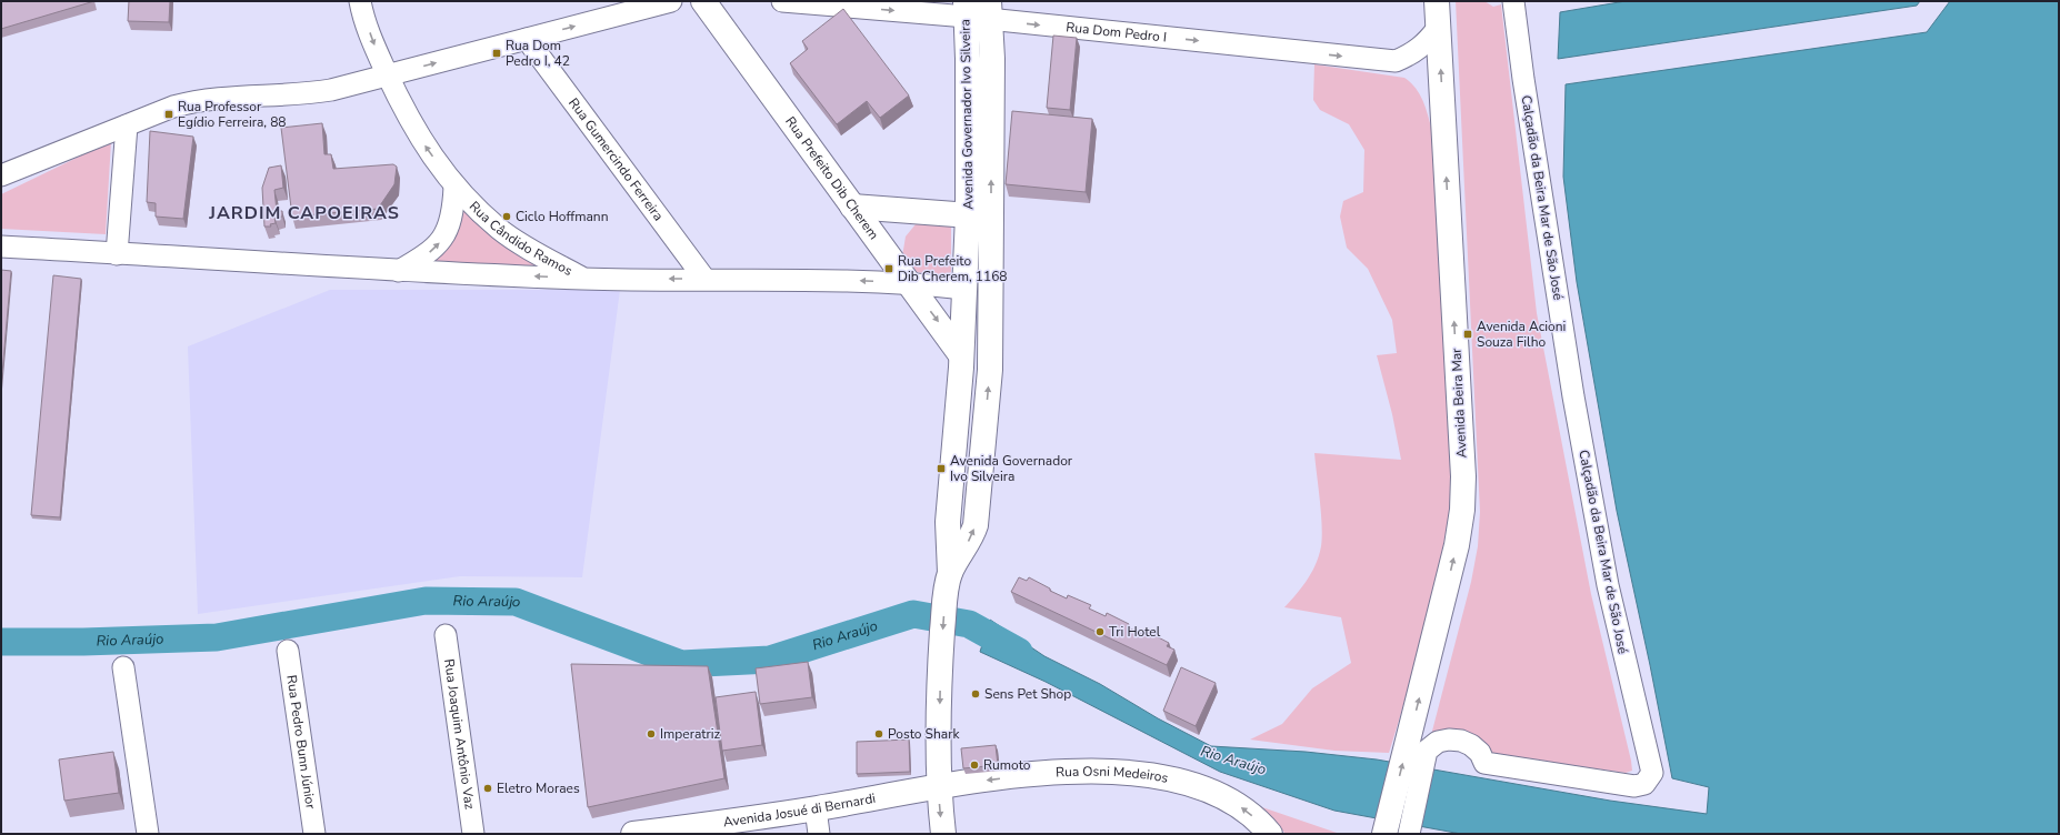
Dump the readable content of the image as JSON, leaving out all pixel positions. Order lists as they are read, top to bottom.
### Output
{
  "streets": {
    "main road": [
      "Avenida Governador Ivo Silveira",
      "Rua Prefeito Dib Cherem",
      "Avenida Beira Mar",
      "Rua Osni Medeiros",
      "Avenida Josué di Bernardi"
    ],
    "street": [
      "Rua Dom Pedro I",
      "Rua Gumercindo Ferreira",
      "Calçadão da Beira Mar de São José",
      "Rua Cândido Ramos",
      "Rua Joaquim Antônio Vaz",
      "Rua Pedro Bunn Júnior"
    ]
  },
  "crossings": [
    ["Rua Dom Pedro I", "Avenida Governador Ivo Silveira"],
    ["Rua Dom Pedro I", "Avenida Beira Mar"],
    ["Avenida Governador Ivo Silveira", "Rua Prefeito Dib Cherem"],
    ["Avenida Governador Ivo Silveira", "Rua Cândido Ramos"],
    ["Rua Gumercindo Ferreira", "Rua Cândido Ramos"],
    ["Rua Prefeito Dib Cherem", "Rua Cândido Ramos"],
    ["Calçadão da Beira Mar de São José", "Avenida Beira Mar"],
    ["Rua Osni Medeiros", "Avenida Josué di Bernardi"]
  ],
  "one_way": ["Rua Dom Pedro I", "Avenida Beira Mar", "Rua Osni Medeiros"],
  "districts": ["JARDIM CAPOEIRAS"],
  "water": ["Rio Araújo"],
  "places": {
    "transit": [
      "Rua Dom Pedro I, 42",
      "Rua Professor Egídio Ferreira, 88",
      "Rua Prefeito Dib Cherem, 1168",
      "Avenida Acioni Souza Filho",
      "Avenida Governador Ivo Silveira"
    ],
    "other": [
      "Ciclo Hoffmann",
      "Tri Hotel",
      "Sens Pet Shop",
      "Imperatriz",
      "Posto Shark",
      "Rumoto",
      "Eletro Moraes"
    ]
  }
}
